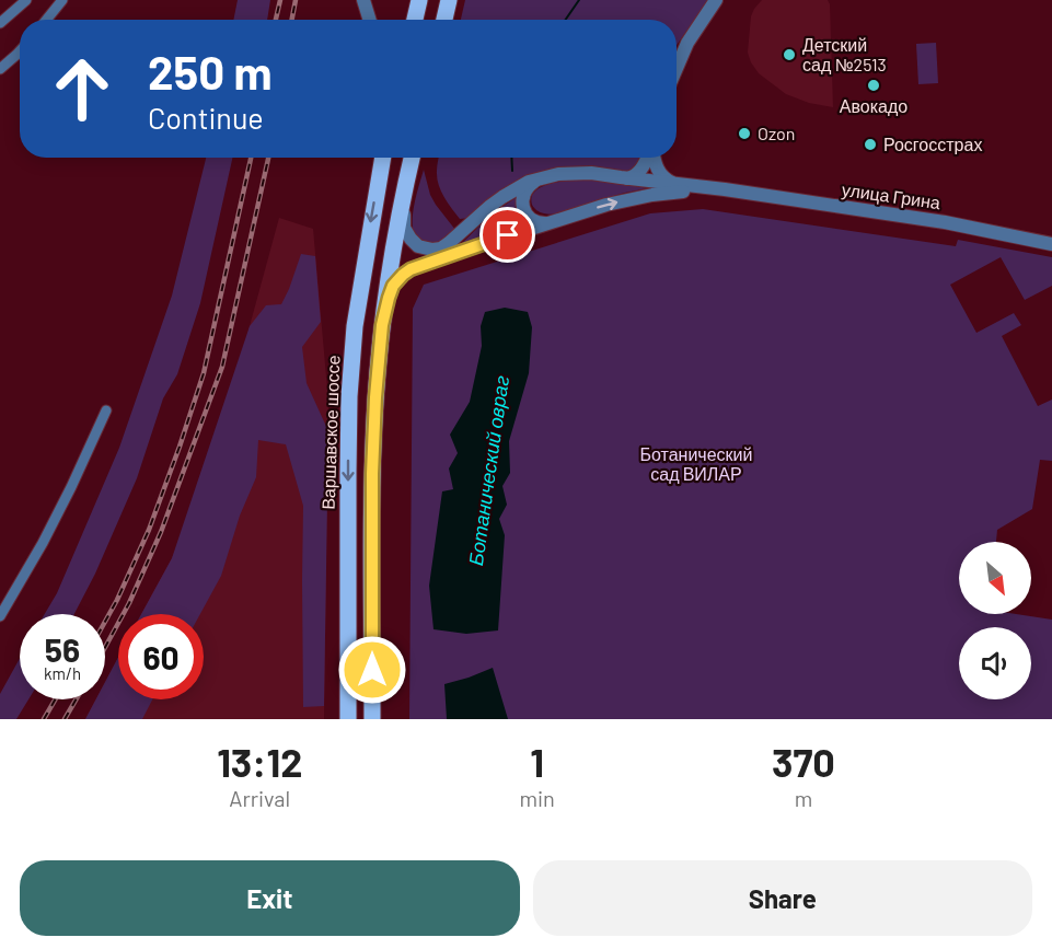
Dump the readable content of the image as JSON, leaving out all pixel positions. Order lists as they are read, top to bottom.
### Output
{
  "streets": {
    "main road": ["Варшавское шоссе"],
    "street": ["улица Грина"]
  },
  "water": ["Ботанический овраг"],
  "parks": ["Ботанический сад ВИЛАР"],
  "places": [
    "Детский сад №2513",
    "Авокадо",
    "Ozon",
    "Росгосстрах"
  ],
  "north": "bottom right",
  "page": {
    "turn": ["250 m", "Continue"],
    "speed": "56 km/h",
    "limit": "60",
    "eta": [
      "13:12",
      "Arrival",
      "1",
      "min",
      "370",
      "m"
    ],
    "buttons": ["Exit", "Share"]
  }
}
